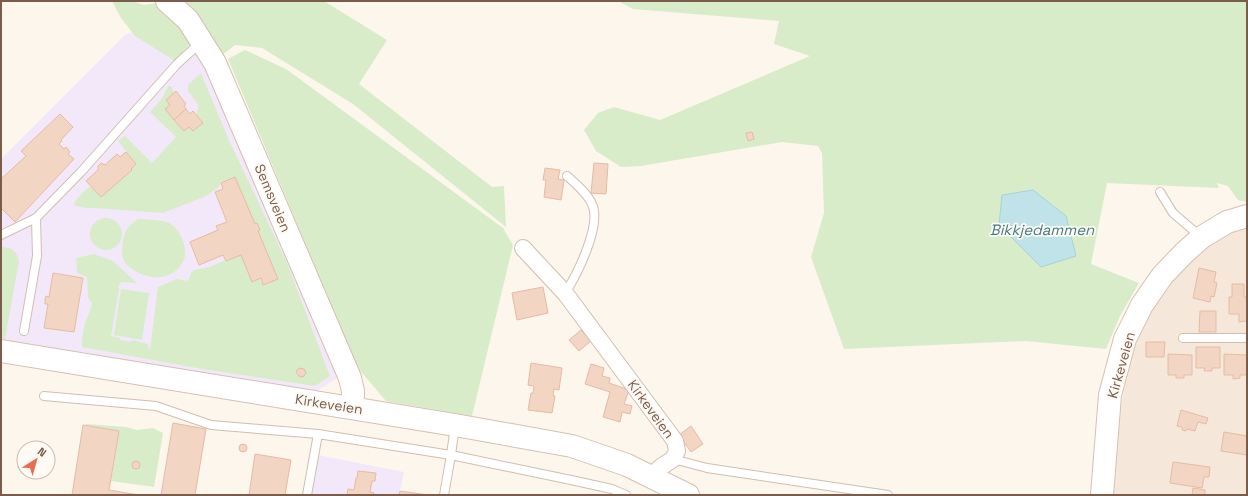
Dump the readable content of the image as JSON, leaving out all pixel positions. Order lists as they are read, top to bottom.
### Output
{
  "streets": {
    "main road": ["Semsveien", "Kirkeveien"]
  },
  "crossings": [
    ["Semsveien", "Kirkeveien"]
  ],
  "water": ["Bikkjedammen"],
  "north": "top right"
}
